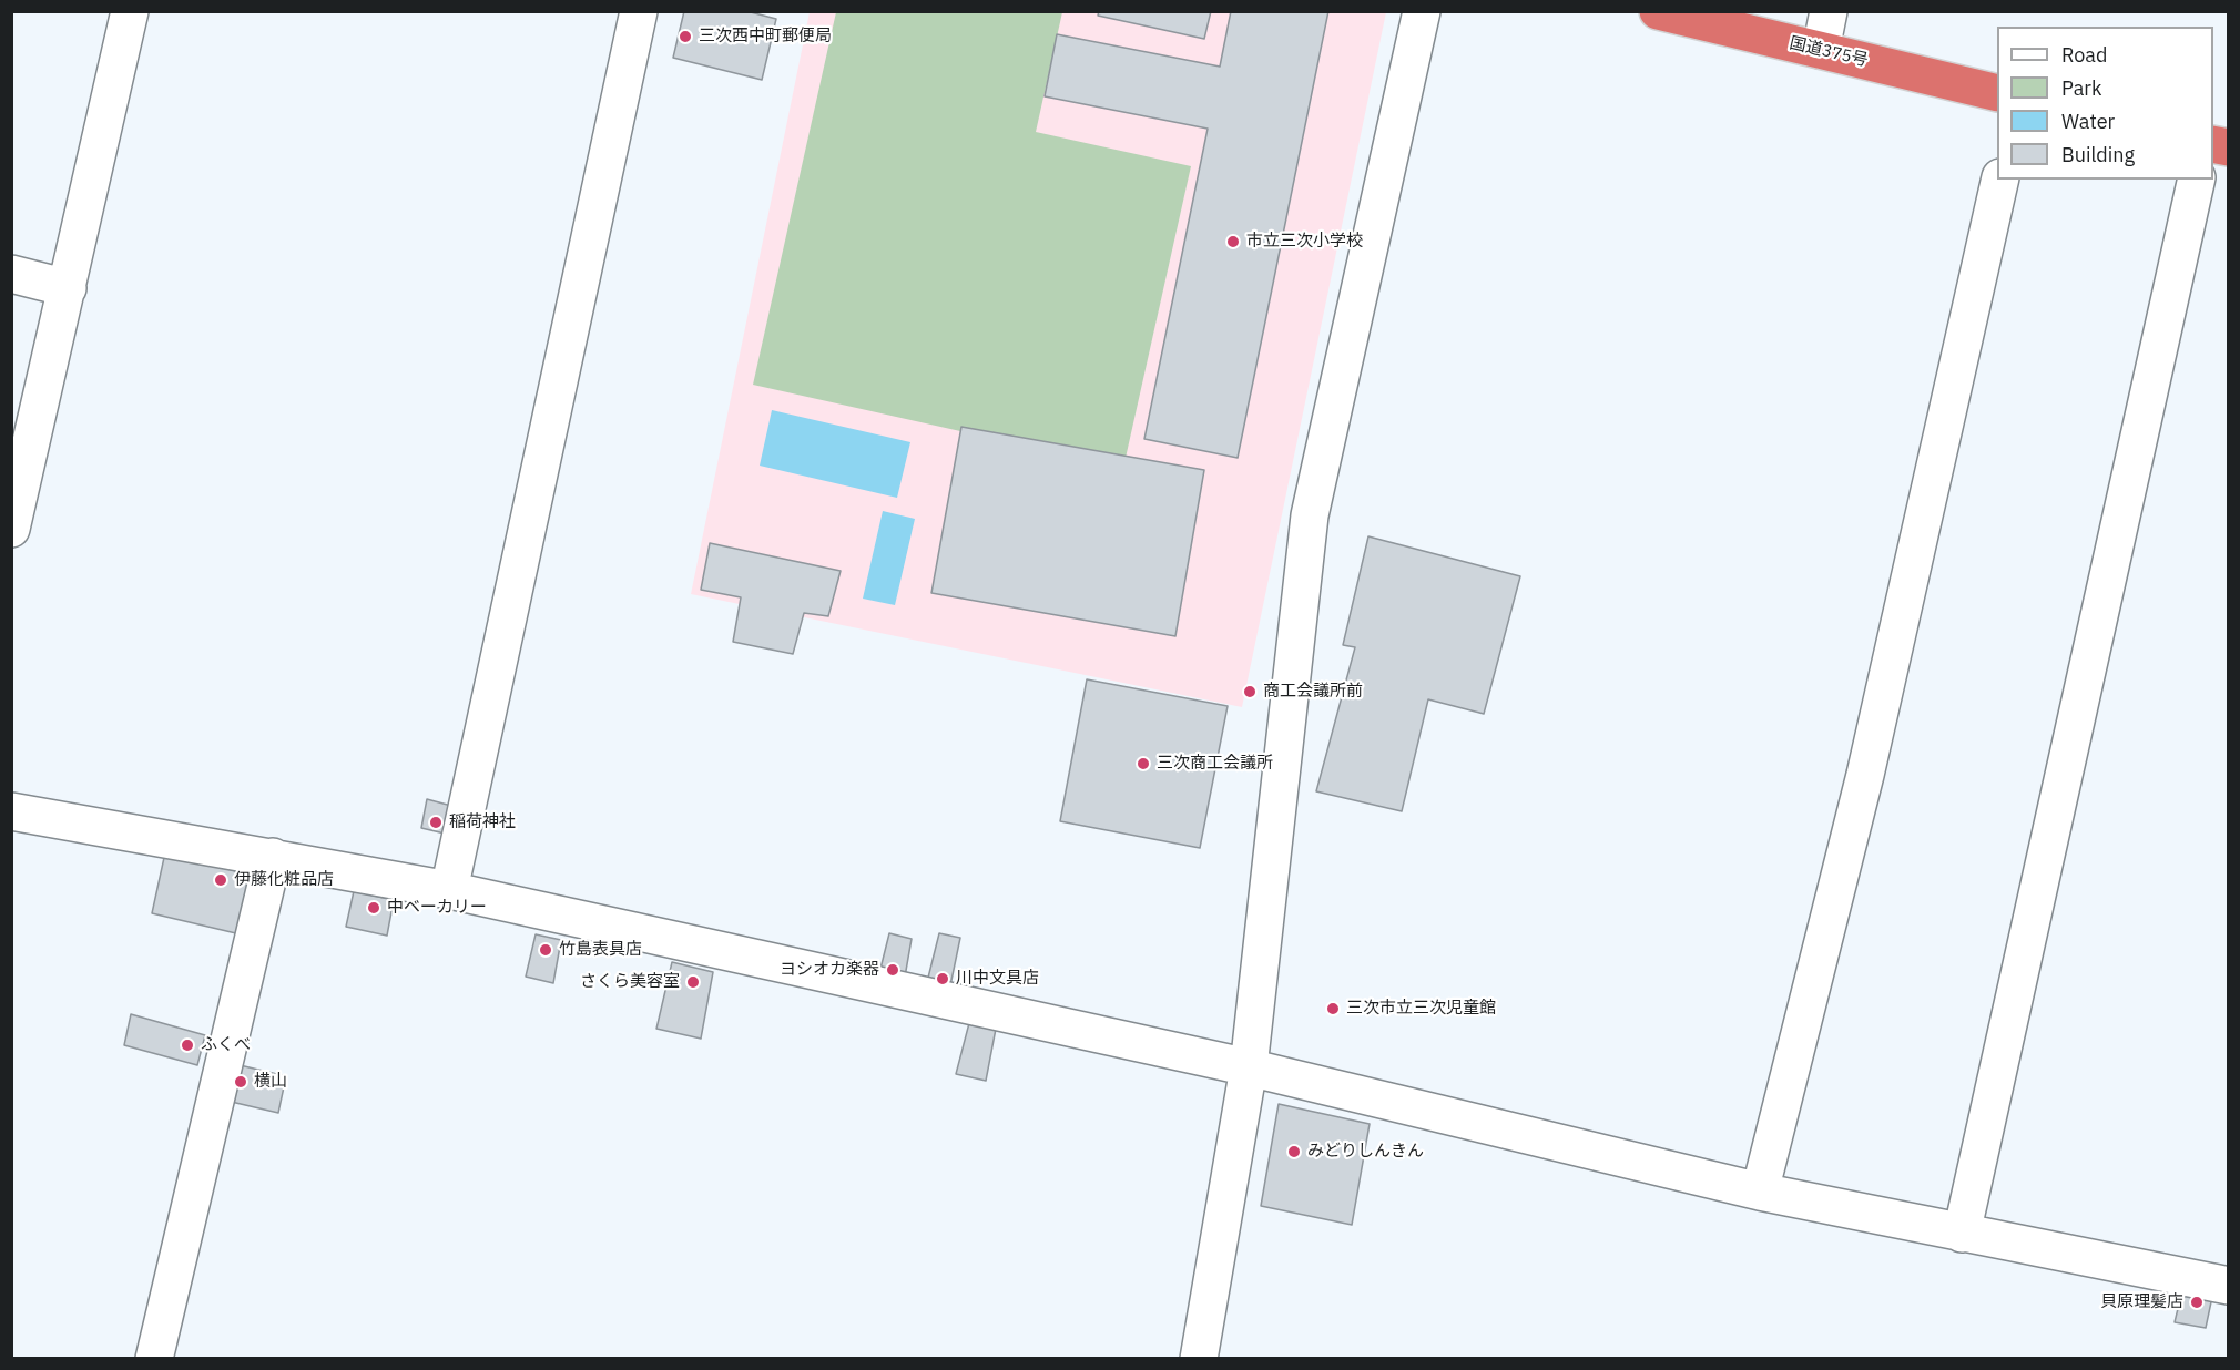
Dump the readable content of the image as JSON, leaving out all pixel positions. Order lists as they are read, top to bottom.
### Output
{
  "streets": {
    "highway": ["国道375号"]
  },
  "places": [
    "三次西中町郵便局",
    "市立三次小学校",
    "商工会議所前",
    "三次商工会議所",
    "稲荷神社",
    "伊藤化粧品店",
    "中ベーカリー",
    "竹島表具店",
    "ヨシオカ楽器",
    "川中文具店",
    "さくら美容室",
    "三次市立三次児童館",
    "ふくべ",
    "横山",
    "みどりしんきん",
    "貝原理髪店"
  ],
  "legend": [
    "Road",
    "Park",
    "Water",
    "Building"
  ]
}
